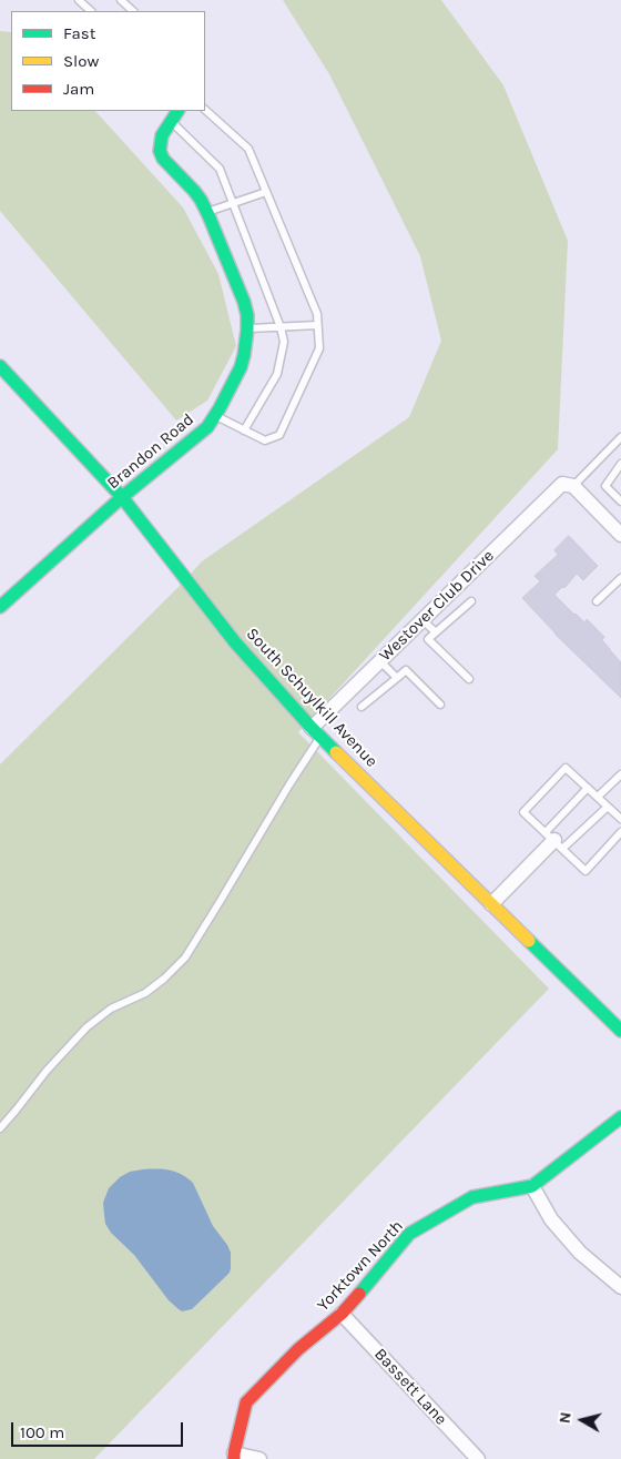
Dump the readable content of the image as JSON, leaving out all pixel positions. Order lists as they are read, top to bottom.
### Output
{
  "streets": {
    "street": [
      "Brandon Road",
      "Westover Club Drive",
      "South Schuylkill Avenue",
      "Yorktown North",
      "Bassett Lane"
    ]
  },
  "crossings": [
    ["Brandon Road", "South Schuylkill Avenue"],
    ["Westover Club Drive", "South Schuylkill Avenue"],
    ["Yorktown North", "Bassett Lane"]
  ],
  "legend": ["Fast", "Slow", "Jam"],
  "scale_bar": "100 m",
  "north": "left"
}
